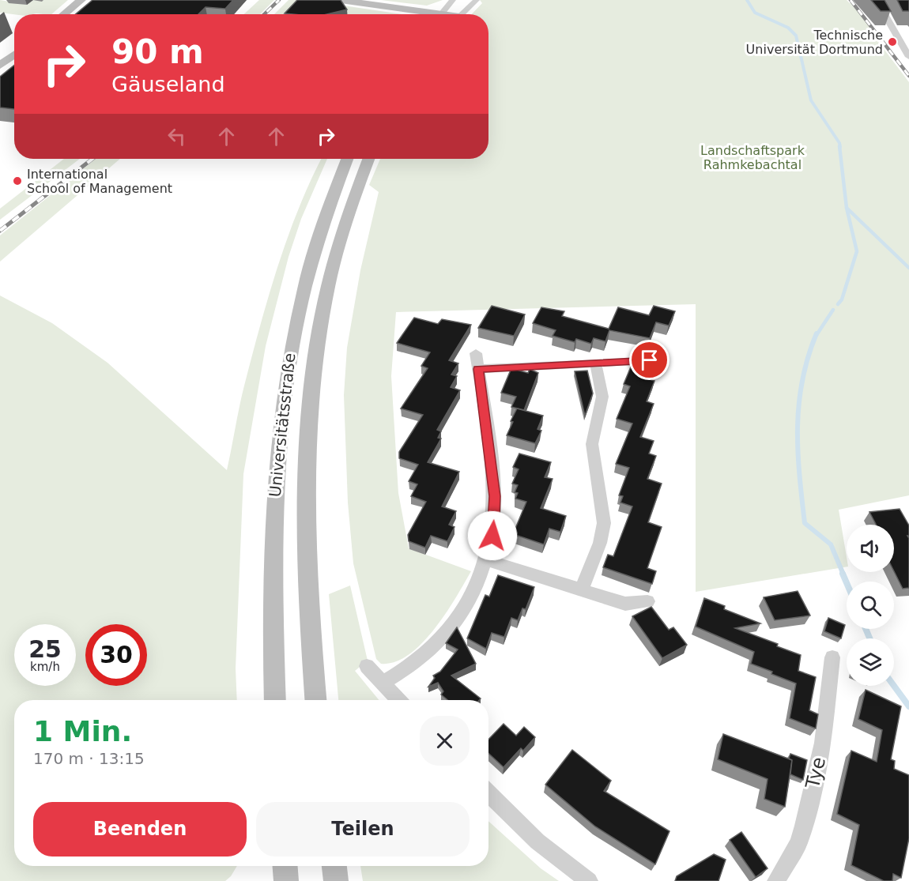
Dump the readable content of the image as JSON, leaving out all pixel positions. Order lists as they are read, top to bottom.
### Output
{
  "streets": {
    "street": ["Universitätsstraße", "Tye"]
  },
  "parks": ["Landschaftspark Rahmkebachtal"],
  "places": ["Technische Universität Dortmund", "International School of Management"],
  "page": {
    "turn": ["90 m", "Gäuseland"],
    "speed": "25 km/h",
    "limit": "30",
    "heading": ["1 Min.", "170 m · 13:15"],
    "buttons": ["Beenden", "Teilen"]
  }
}
